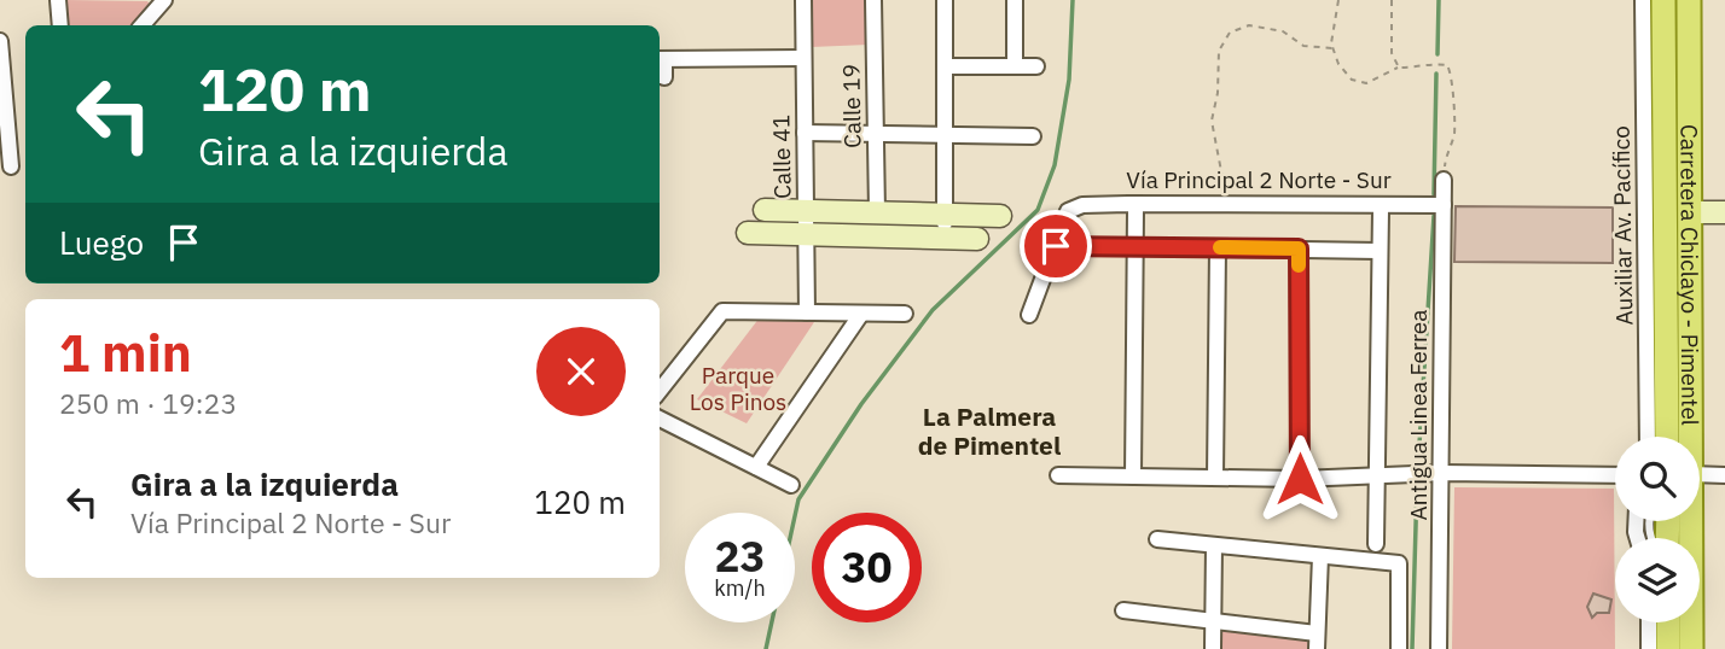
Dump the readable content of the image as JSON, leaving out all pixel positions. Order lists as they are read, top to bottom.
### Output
{
  "streets": {
    "main road": ["Carretera Chiclayo - Pimentel"],
    "street": [
      "Calle 19",
      "Calle 41",
      "Vía Principal 2 Norte - Sur",
      "Auxiliar Av. Pacífico",
      "Antigua Linea Ferrea"
    ]
  },
  "crossings": [
    ["Vía Principal 2 Norte - Sur", "Antigua Linea Ferrea"]
  ],
  "districts": ["La Palmera de Pimentel"],
  "parks": ["Parque Los Pinos"],
  "page": {
    "turn": ["120 m", "Gira a la izquierda"],
    "then": "Luego",
    "heading": ["1 min", "250 m · 19:23"],
    "list": [
      {
        "name": "Gira a la izquierda",
        "note": "Vía Principal 2 Norte - Sur",
        "value": "120 m"
      }
    ],
    "speed": "23 km/h",
    "limit": "30"
  }
}
